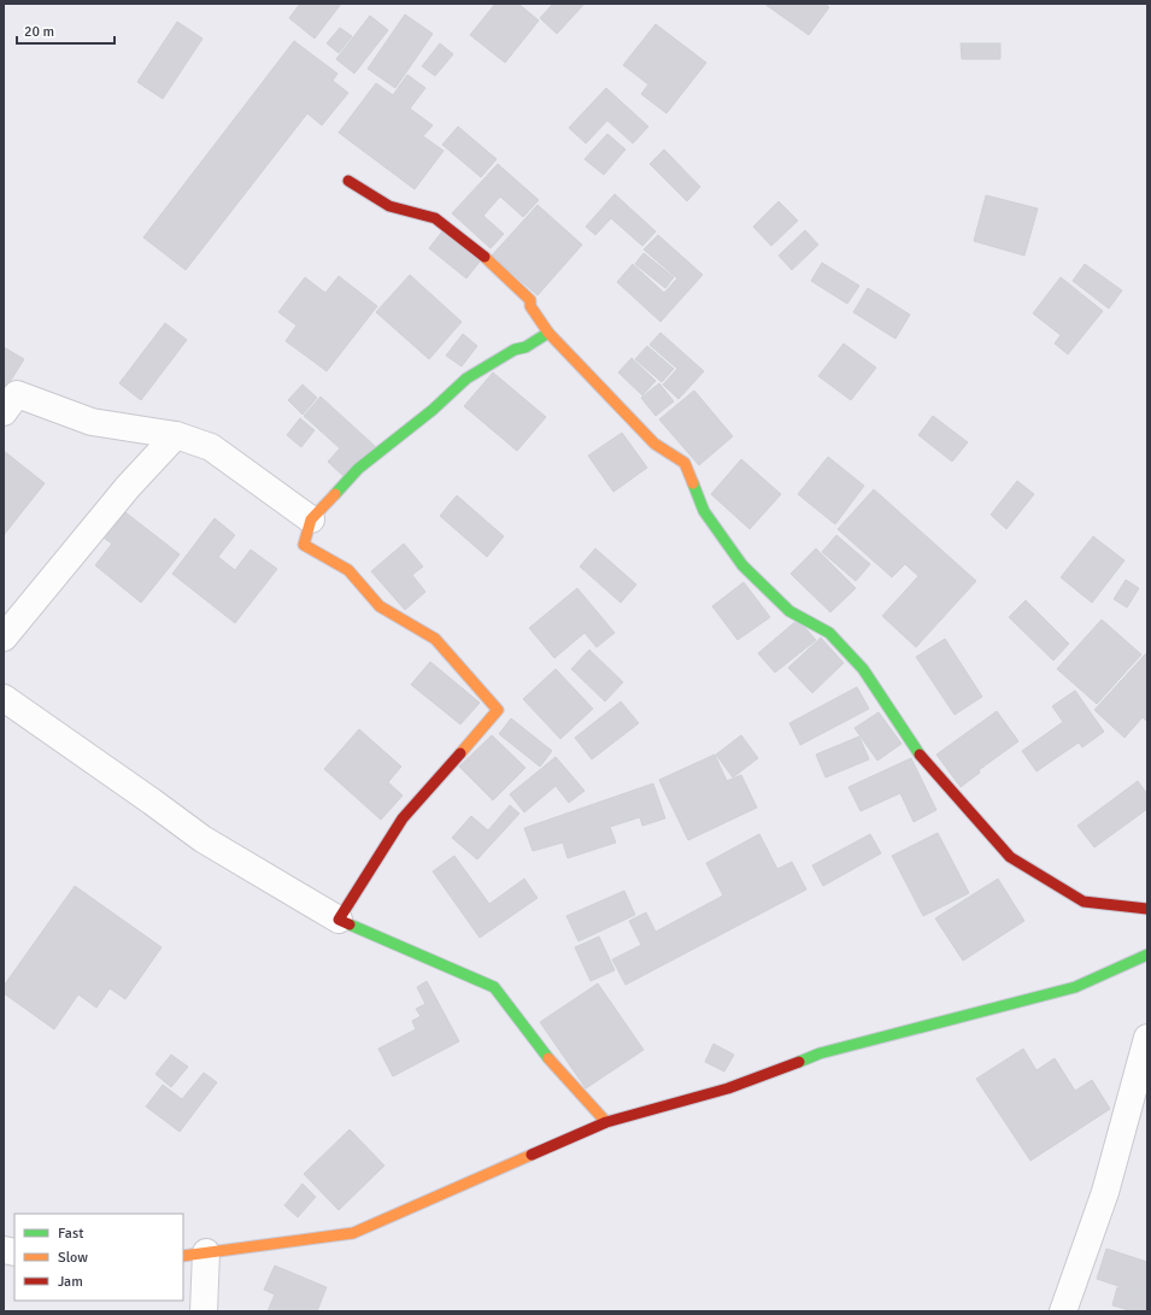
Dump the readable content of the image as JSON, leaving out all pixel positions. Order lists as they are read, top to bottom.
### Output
{
  "legend": ["Fast", "Slow", "Jam"],
  "scale_bar": "20 m"
}
